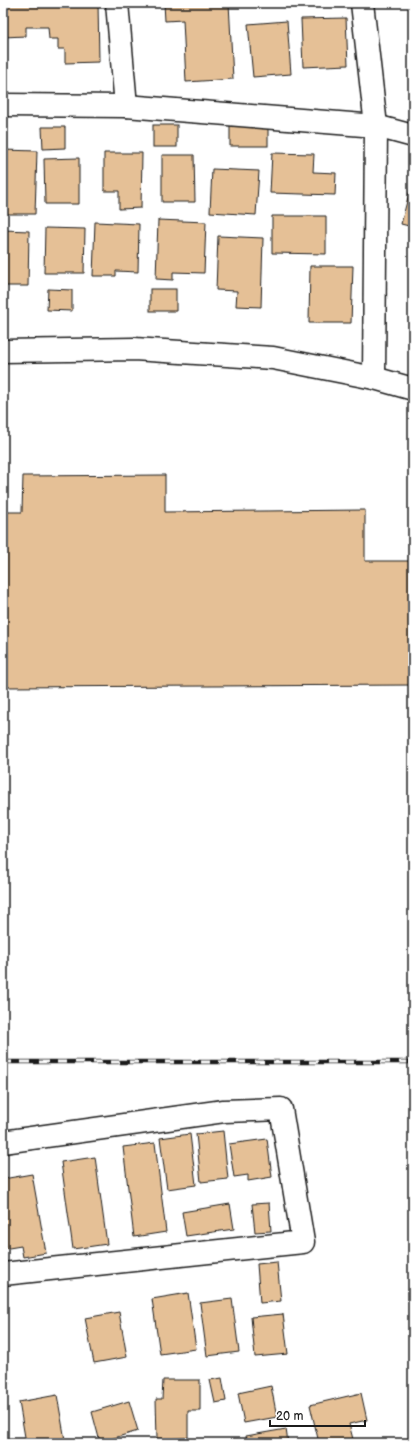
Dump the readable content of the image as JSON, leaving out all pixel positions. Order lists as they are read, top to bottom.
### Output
{
  "scale_bar": "20 m"
}
